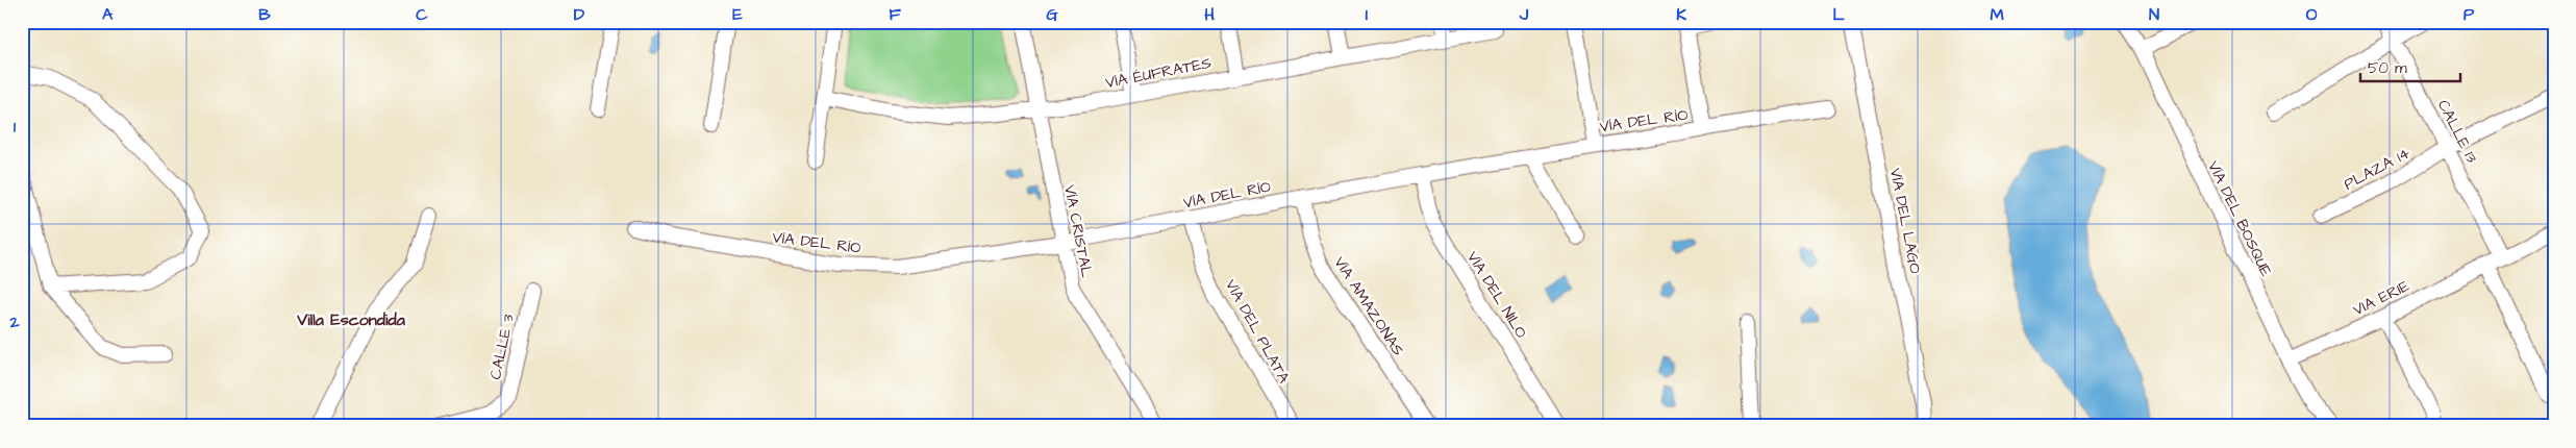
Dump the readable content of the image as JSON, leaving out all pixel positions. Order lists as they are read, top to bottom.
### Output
{
  "streets": {
    "street": [
      "VÍA ÉUFRATES",
      "VÍA DEL RÍO",
      "CALLE 13",
      "PLAZA 14",
      "VÍA DEL BOSQUE",
      "VÍA DEL LAGO",
      "VÍA CRISTAL",
      "VÍA DEL NILO",
      "VIA ERIE",
      "VÍA AMAZONAS",
      "VÍA DEL PLATA",
      "CALLE 3"
    ]
  },
  "crossings": [
    ["VÍA ÉUFRATES", "VÍA CRISTAL"],
    ["VÍA DEL RÍO", "VÍA CRISTAL"],
    ["VÍA DEL RÍO", "VÍA DEL NILO"],
    ["VÍA DEL RÍO", "VÍA AMAZONAS"],
    ["VÍA DEL RÍO", "VÍA DEL PLATA"],
    ["CALLE 13", "PLAZA 14"],
    ["CALLE 13", "VIA ERIE"],
    ["VÍA DEL BOSQUE", "VIA ERIE"]
  ],
  "districts": ["Villa Escondida"],
  "scale_bar": "50 m",
  "grid": {
    "columns": [
      "A",
      "B",
      "C",
      "D",
      "E",
      "F",
      "G",
      "H",
      "I",
      "J",
      "K",
      "L",
      "M",
      "N",
      "O",
      "P"
    ],
    "rows": ["1", "2"]
  }
}
